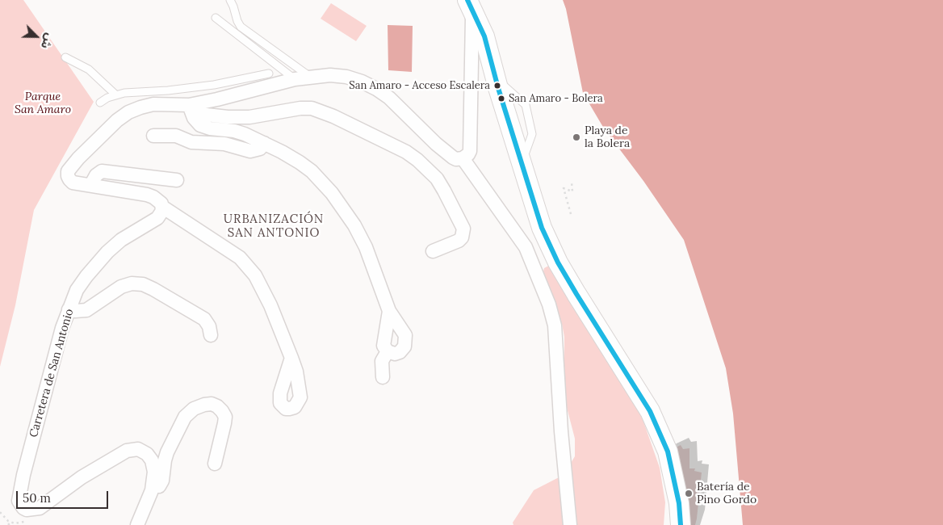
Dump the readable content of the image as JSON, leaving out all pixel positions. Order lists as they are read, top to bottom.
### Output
{
  "streets": {
    "street": ["Carretera de San Antonio"]
  },
  "districts": ["URBANIZACIÓN SAN ANTONIO"],
  "parks": ["Parque San Amaro"],
  "places": [
    "San Amaro - Acceso Escalera",
    "San Amaro - Bolera",
    "Playa de la Bolera",
    "Batería de Pino Gordo"
  ],
  "scale_bar": "50 m",
  "north": "bottom right"
}
